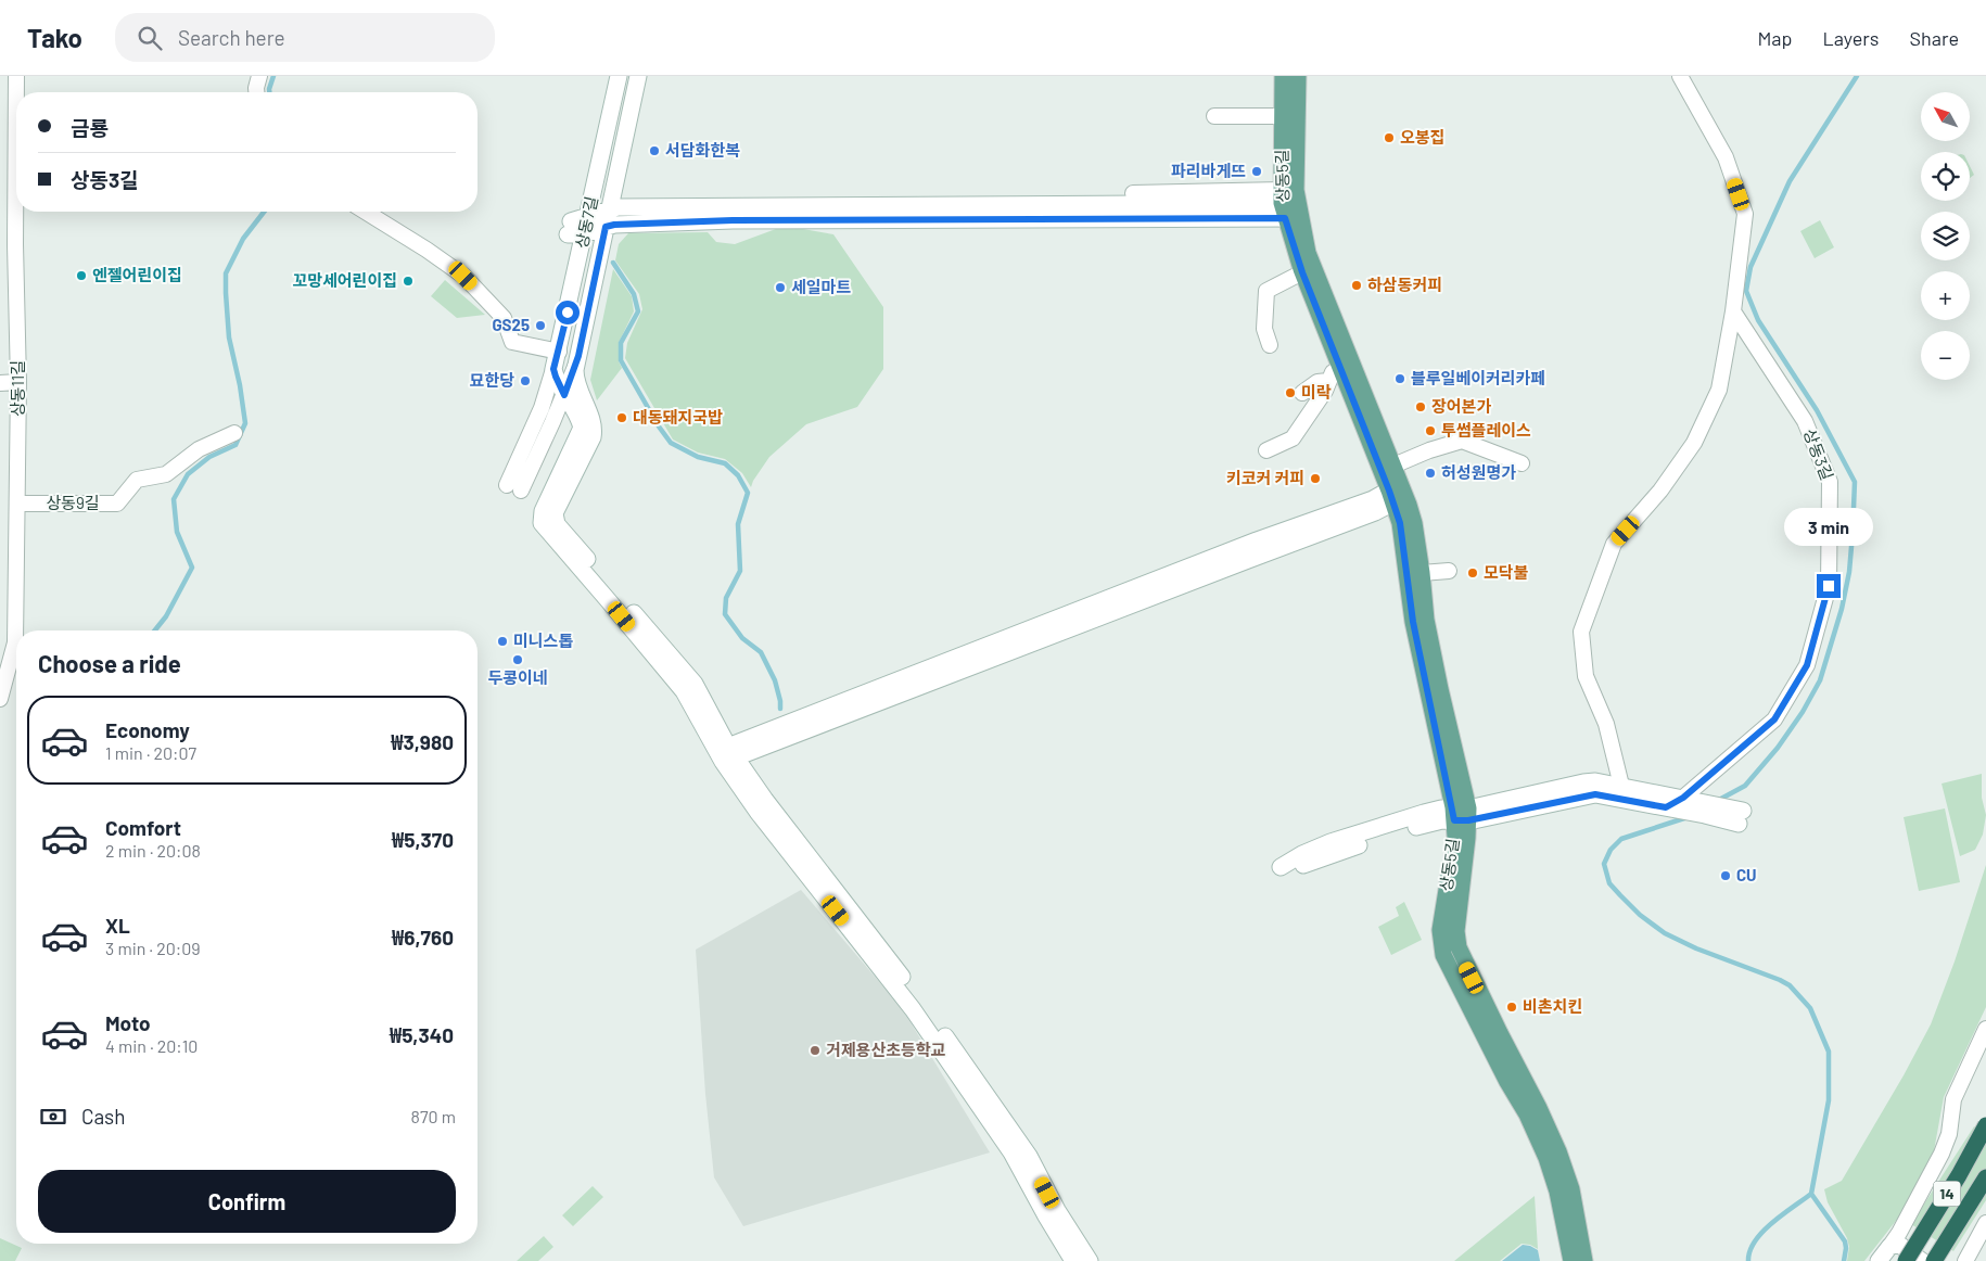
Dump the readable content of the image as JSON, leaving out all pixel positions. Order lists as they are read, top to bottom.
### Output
{
  "streets": {
    "highway": ["14"],
    "main road": ["상동5길"],
    "street": [
      "상동7길",
      "상동11길",
      "상동3길",
      "상동9길"
    ]
  },
  "crossings": [
    ["상동11길", "상동9길"]
  ],
  "places": [
    "오봉집",
    "서담화한복",
    "파리바게뜨",
    "엔젤어린이집",
    "꼬망세어린이집",
    "하삼동커피",
    "세일마트",
    "GS25",
    "블루일베이커리카페",
    "묘한당",
    "미락",
    "장어본가",
    "대동돼지국밥",
    "투썸플레이스",
    "허성원명가",
    "키코커 커피",
    "모닥불",
    "미니스톱",
    "두콩이네",
    "CU",
    "비촌치킨",
    "거제용산초등학교"
  ],
  "north": "top left",
  "page": {
    "header": "Tako",
    "search": "Search here",
    "nav": ["Map", "Layers", "Share"],
    "map_buttons": ["+", "−"],
    "banner": ["금룡", "상동3길"],
    "bubble": "3 min",
    "heading": "Choose a ride",
    "list": [
      {
        "name": "Economy",
        "note": "1 min · 20:07",
        "value": "₩3,980"
      },
      {
        "name": "Comfort",
        "note": "2 min · 20:08",
        "value": "₩5,370"
      },
      {
        "name": "XL",
        "note": "3 min · 20:09",
        "value": "₩6,760"
      },
      {
        "name": "Moto",
        "note": "4 min · 20:10",
        "value": "₩5,340"
      }
    ],
    "pay": ["Cash", "870 m"],
    "buttons": "Confirm"
  }
}
